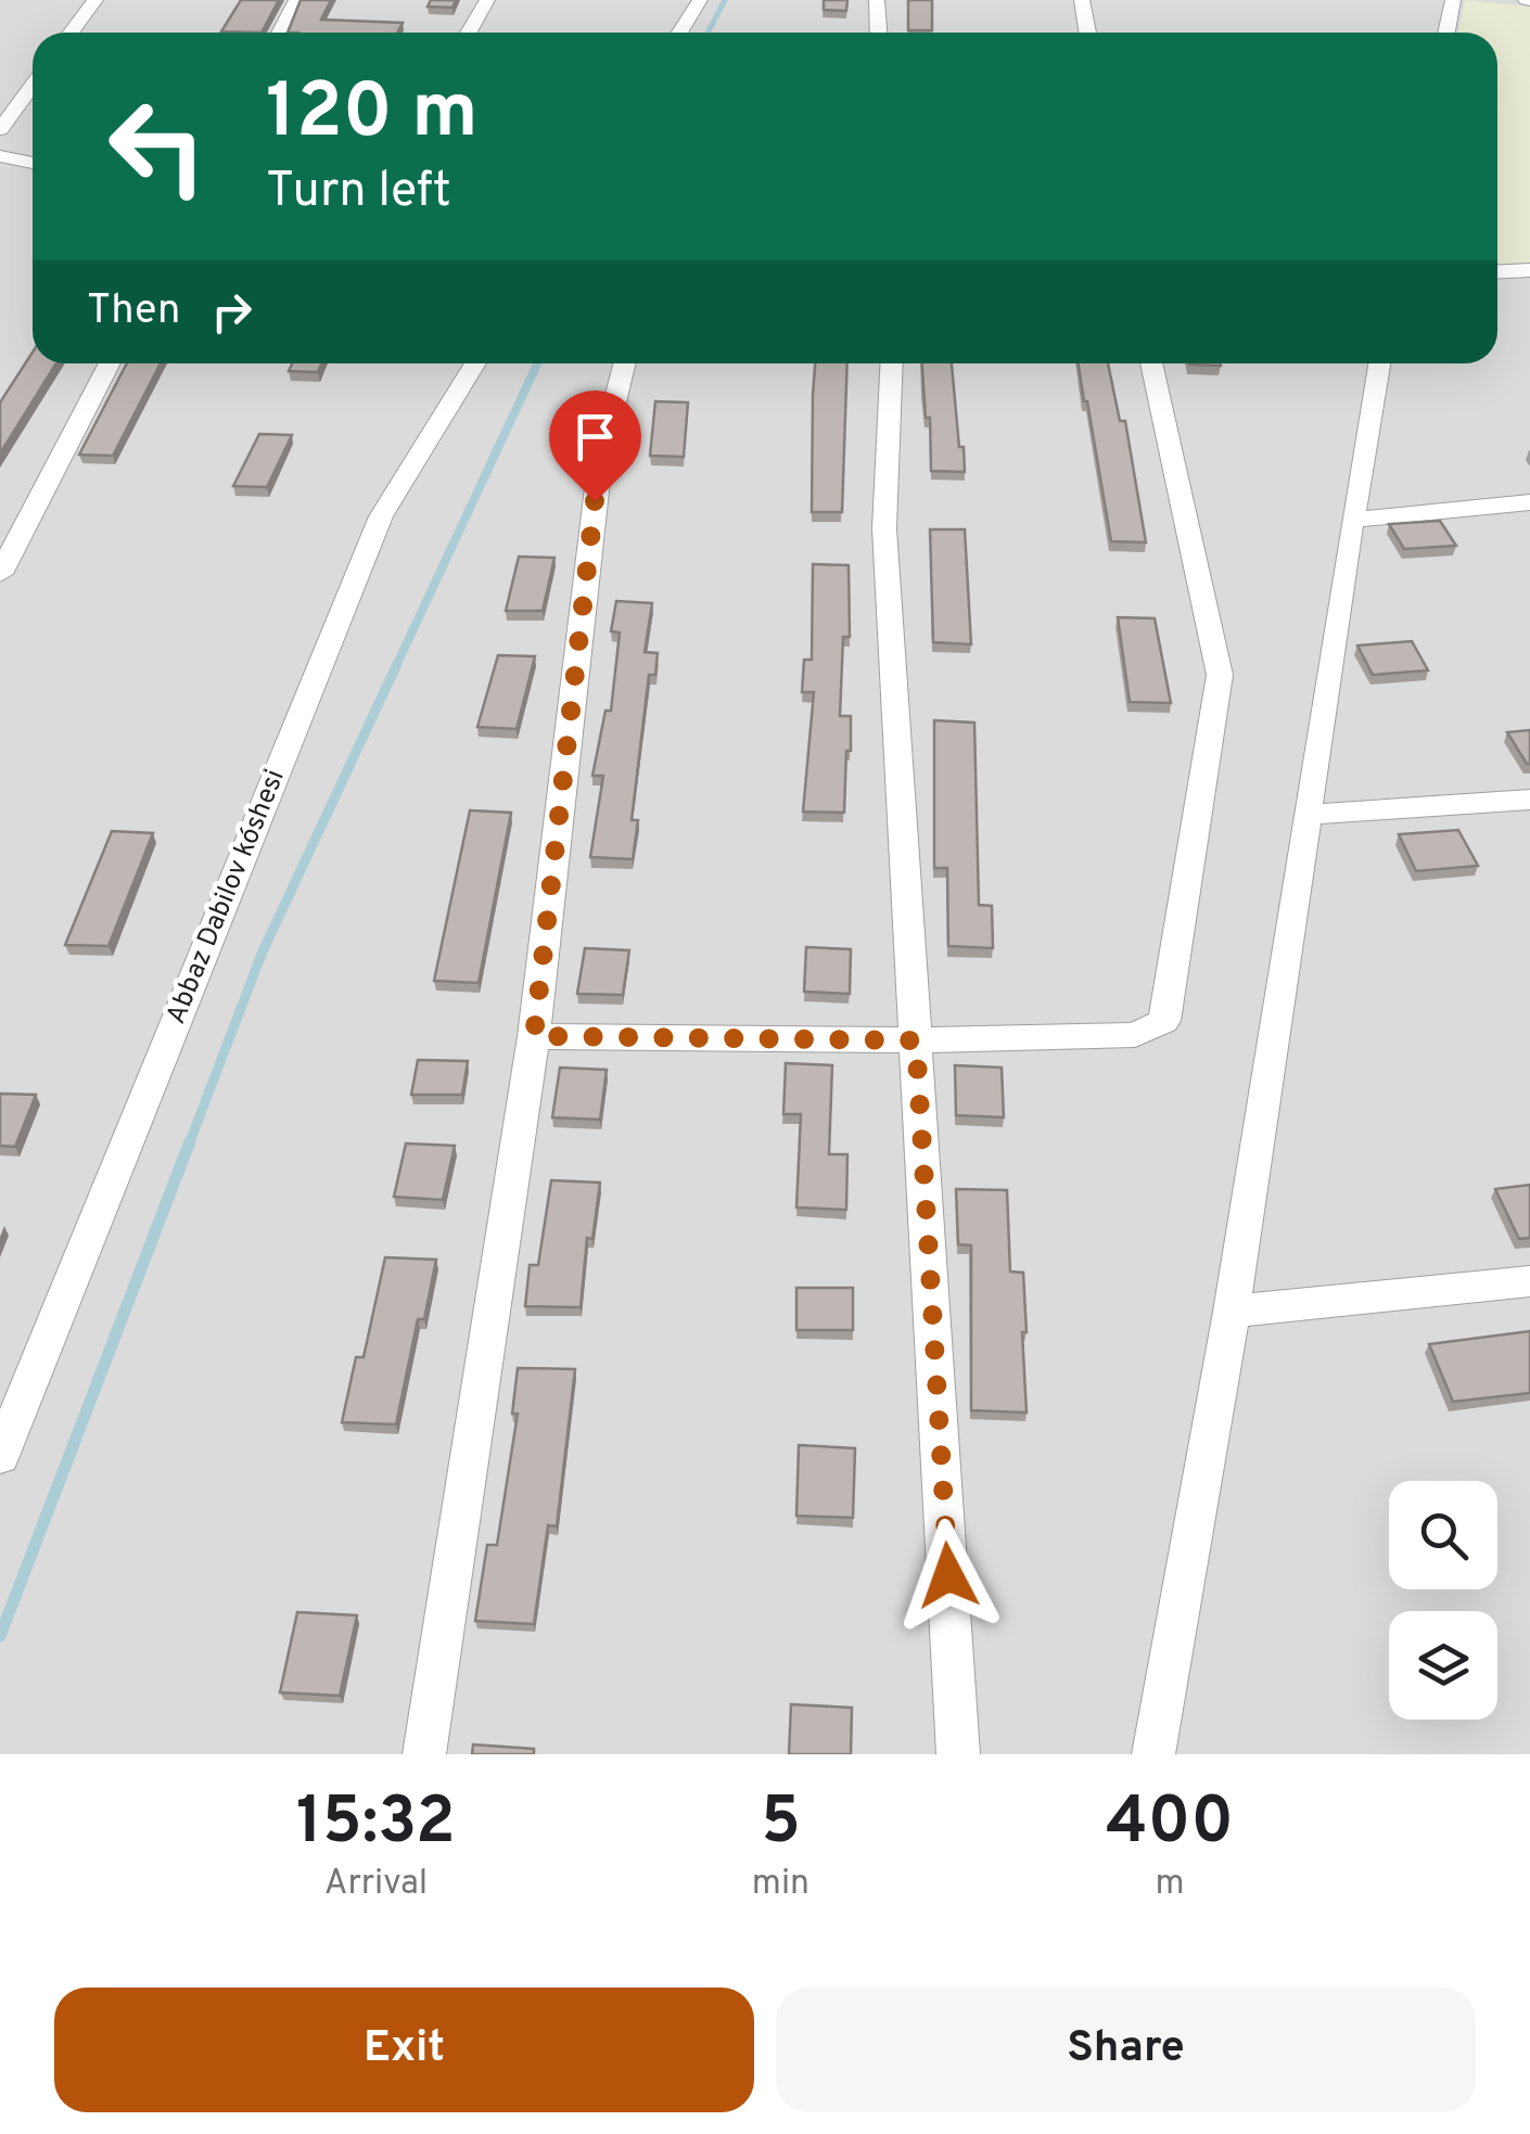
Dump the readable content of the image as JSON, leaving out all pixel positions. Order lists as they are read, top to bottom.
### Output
{
  "streets": {
    "street": ["Abbaz Dabilov kóshesi"]
  },
  "page": {
    "turn": ["120 m", "Turn left"],
    "then": "Then",
    "eta": [
      "15:32",
      "Arrival",
      "5",
      "min",
      "400",
      "m"
    ],
    "buttons": ["Exit", "Share"]
  }
}
